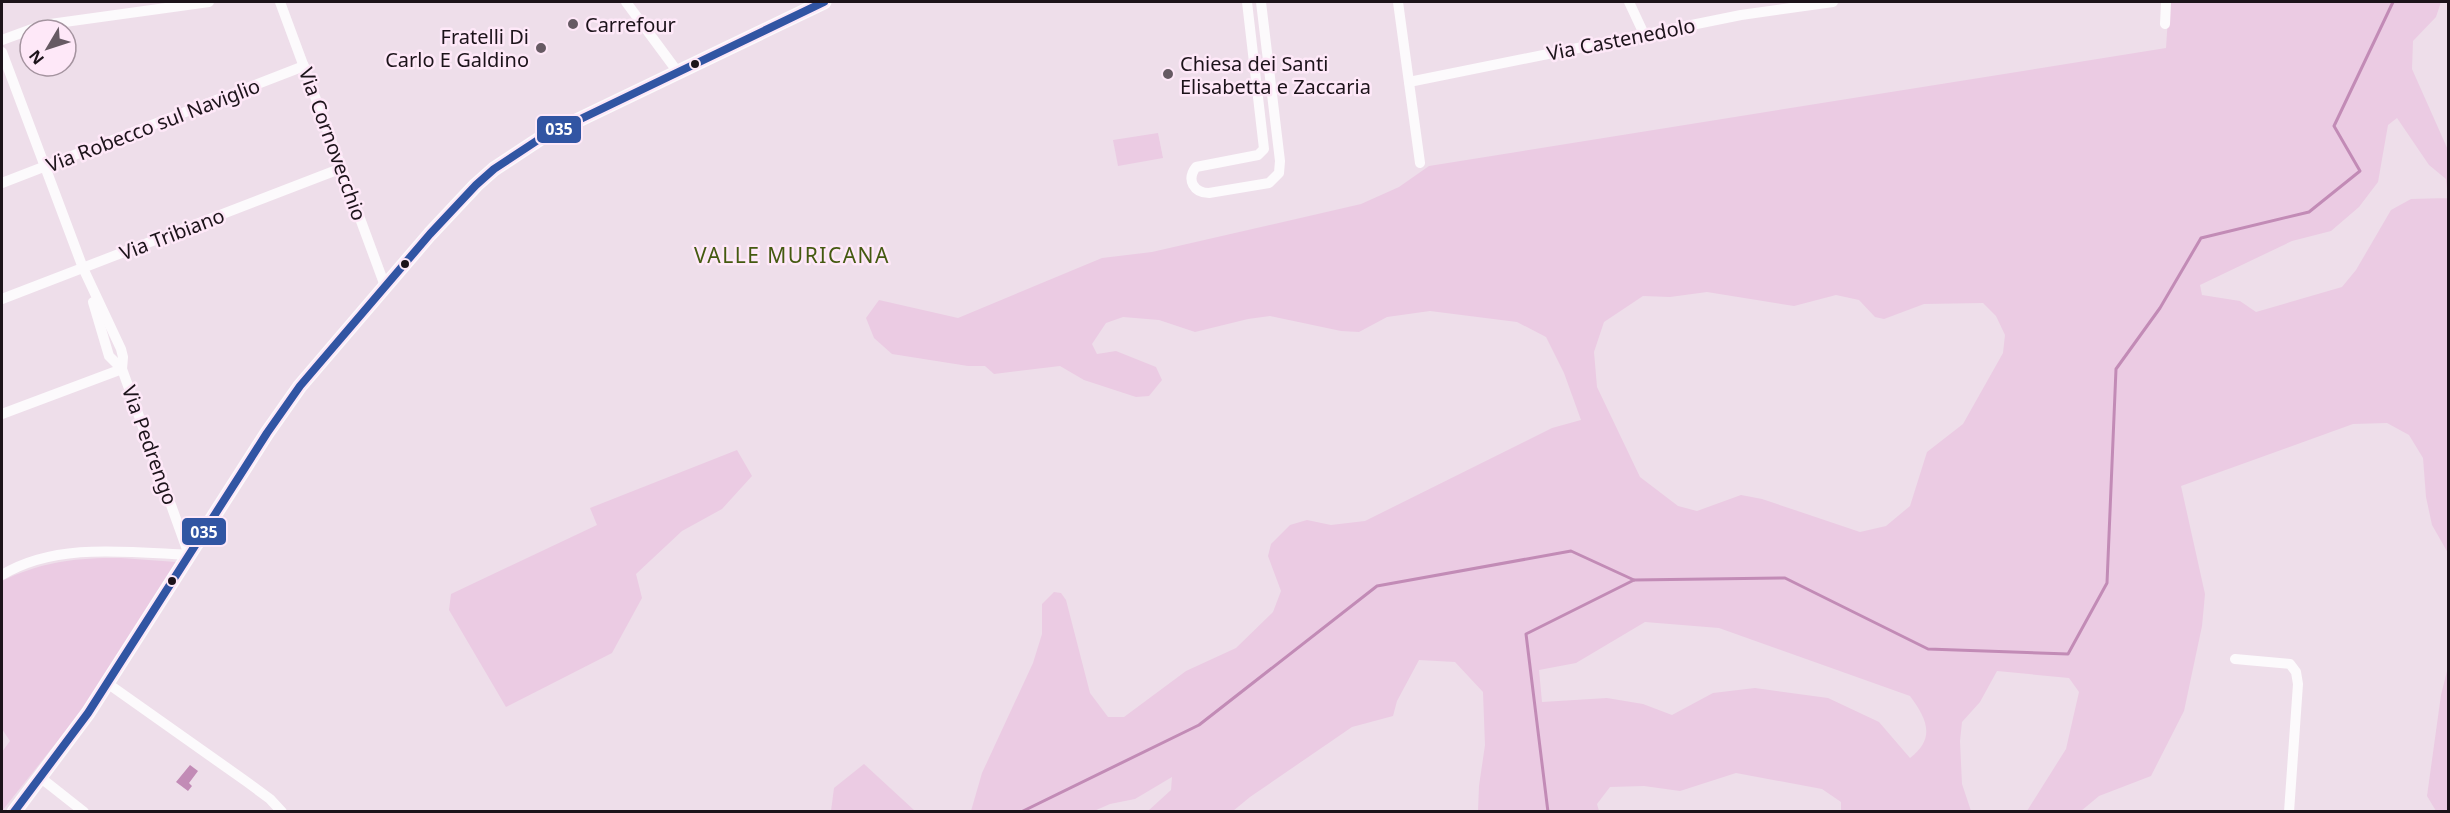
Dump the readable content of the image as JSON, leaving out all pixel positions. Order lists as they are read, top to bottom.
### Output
{
  "streets": {
    "street": [
      "Via Castenedolo",
      "Via Robecco sul Naviglio",
      "Via Cornovecchio",
      "Via Tribiano",
      "Via Pedrengo"
    ]
  },
  "crossings": [
    ["Via Robecco sul Naviglio", "Via Cornovecchio"],
    ["Via Robecco sul Naviglio", "Via Pedrengo"],
    ["Via Cornovecchio", "Via Tribiano"],
    ["Via Tribiano", "Via Pedrengo"]
  ],
  "districts": ["VALLE MURICANA"],
  "places": ["Carrefour", "Fratelli Di Carlo E Galdino", "Chiesa dei Santi Elisabetta e Zaccaria"],
  "lines": ["transit line 035"],
  "north": "bottom left"
}
